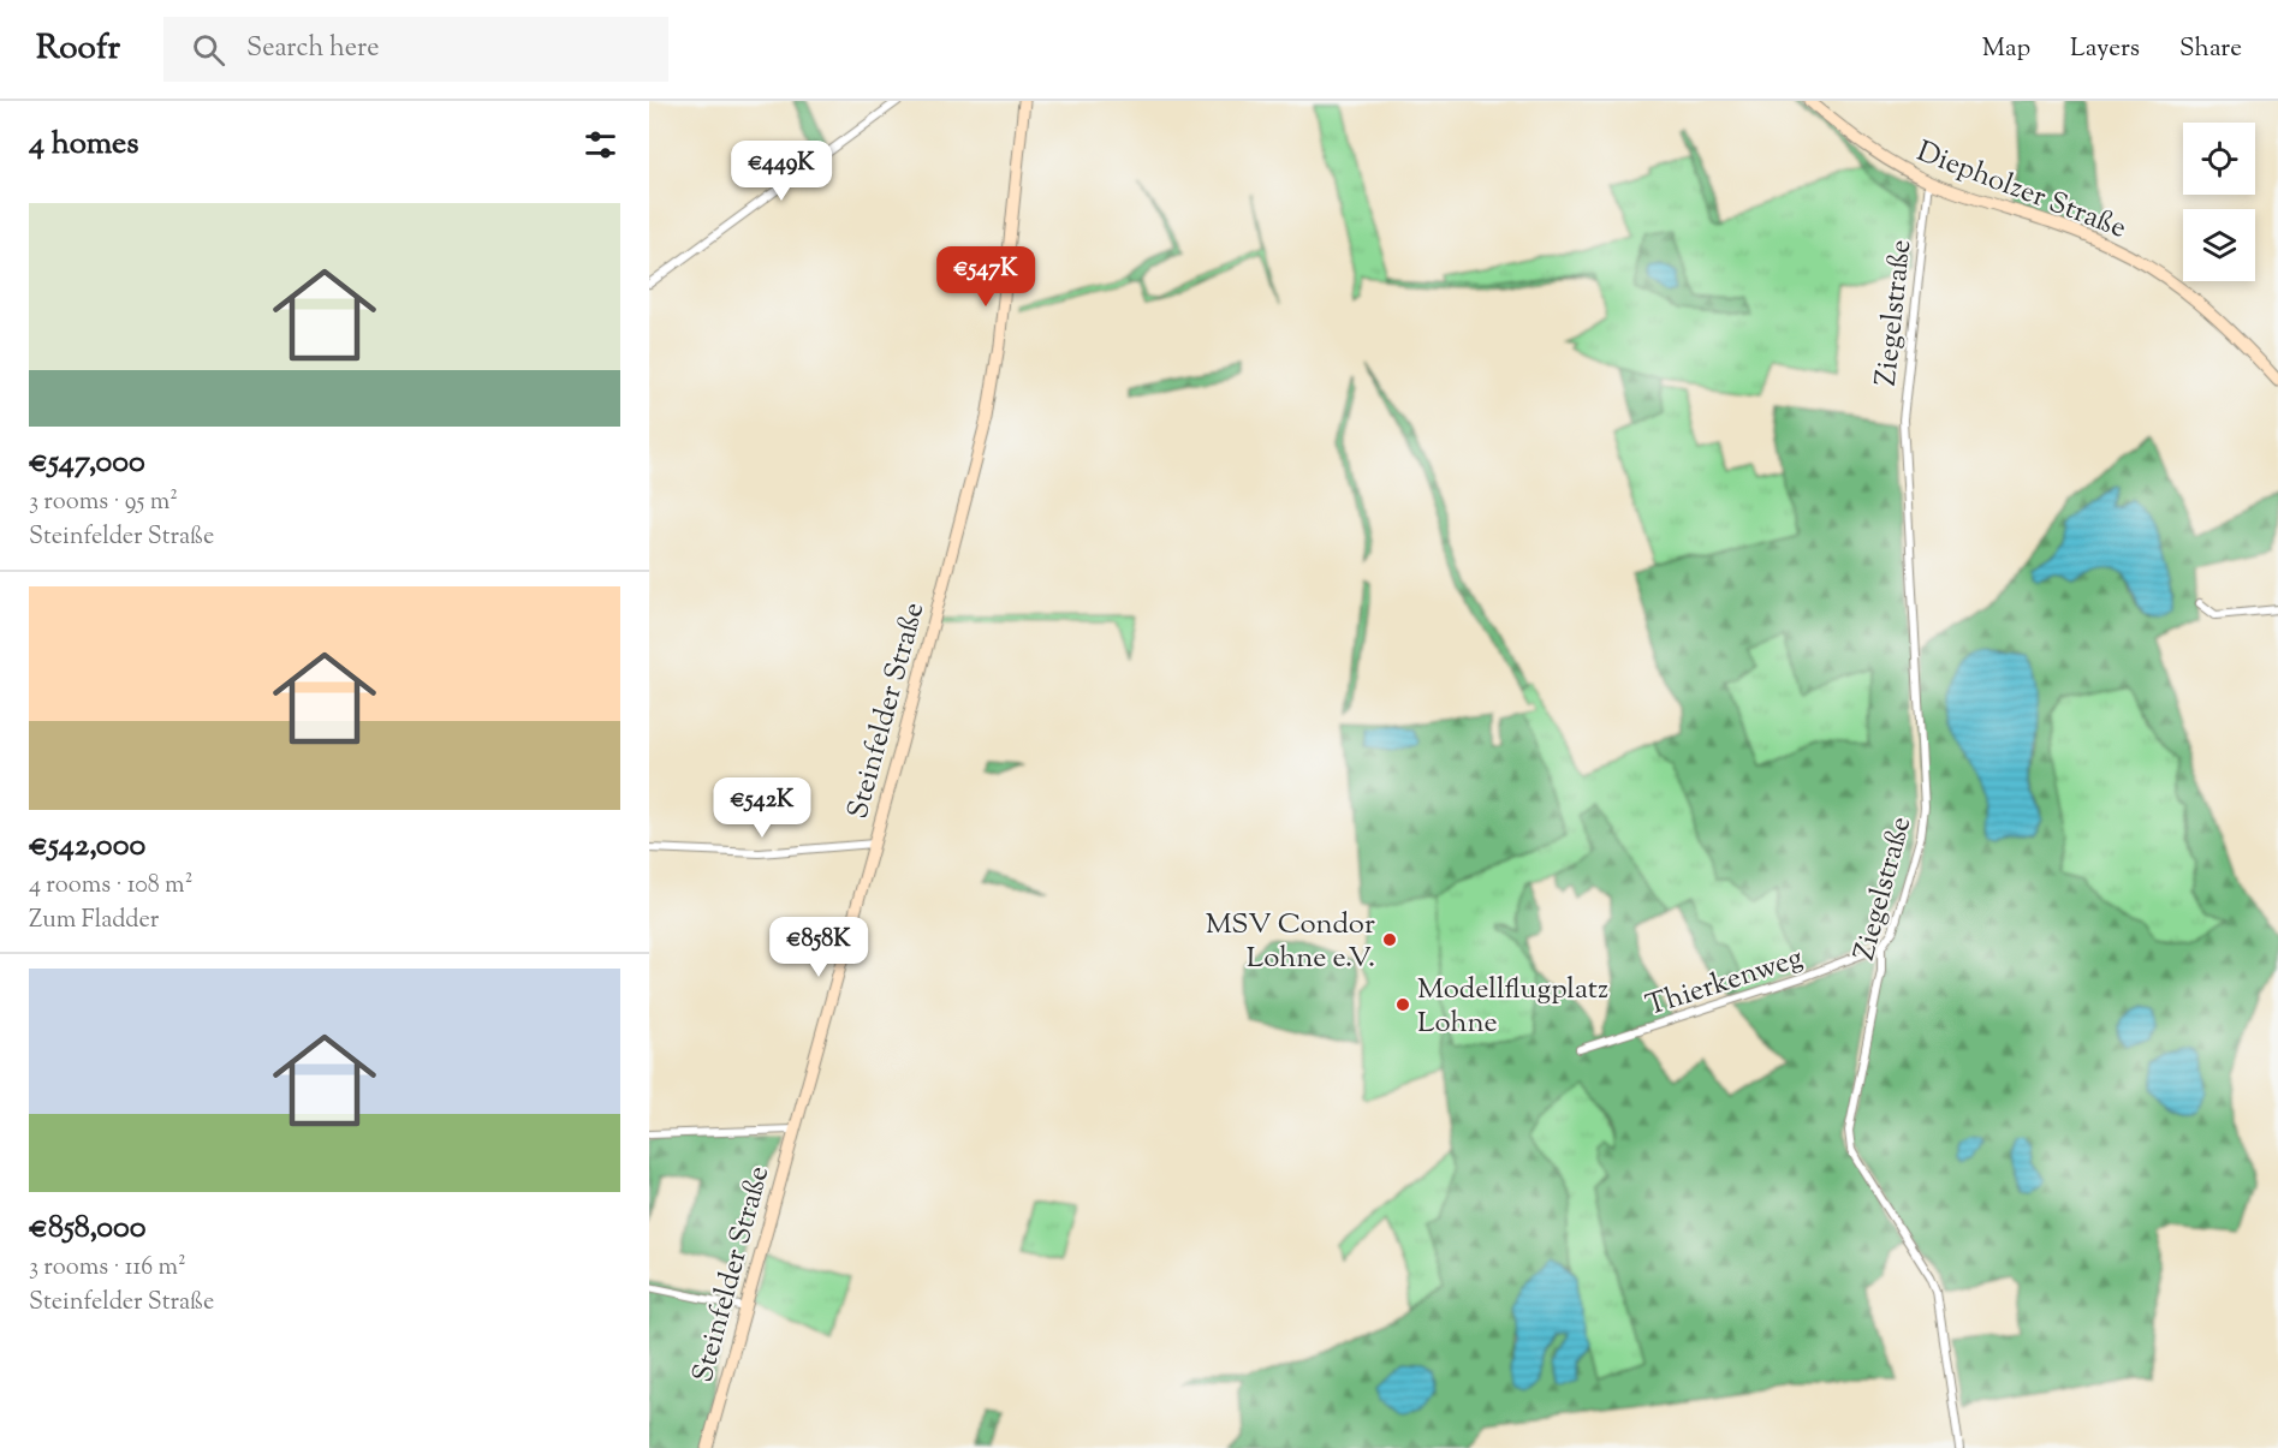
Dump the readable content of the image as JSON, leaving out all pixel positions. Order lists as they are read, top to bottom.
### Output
{
  "streets": {
    "main road": ["Diepholzer Straße", "Steinfelder Straße"],
    "street": ["Ziegelstraße", "Thierkenweg"]
  },
  "crossings": [
    ["Diepholzer Straße", "Ziegelstraße"],
    ["Ziegelstraße", "Thierkenweg"]
  ],
  "places": ["MSV Condor Lohne e.V.", "Modellflugplatz Lohne"],
  "page": {
    "header": "Roofr",
    "search": "Search here",
    "nav": ["Map", "Layers", "Share"],
    "heading": "4 homes",
    "price": [
      "€449K",
      "€547K",
      "€542K",
      "€858K"
    ],
    "list": [
      {
        "name": "€547,000",
        "note": "3 rooms · 95 m² · Steinfelder Straße"
      },
      {
        "name": "€542,000",
        "note": "4 rooms · 108 m² · Zum Fladder"
      },
      {
        "name": "€858,000",
        "note": "3 rooms · 116 m² · Steinfelder Straße"
      }
    ]
  }
}
